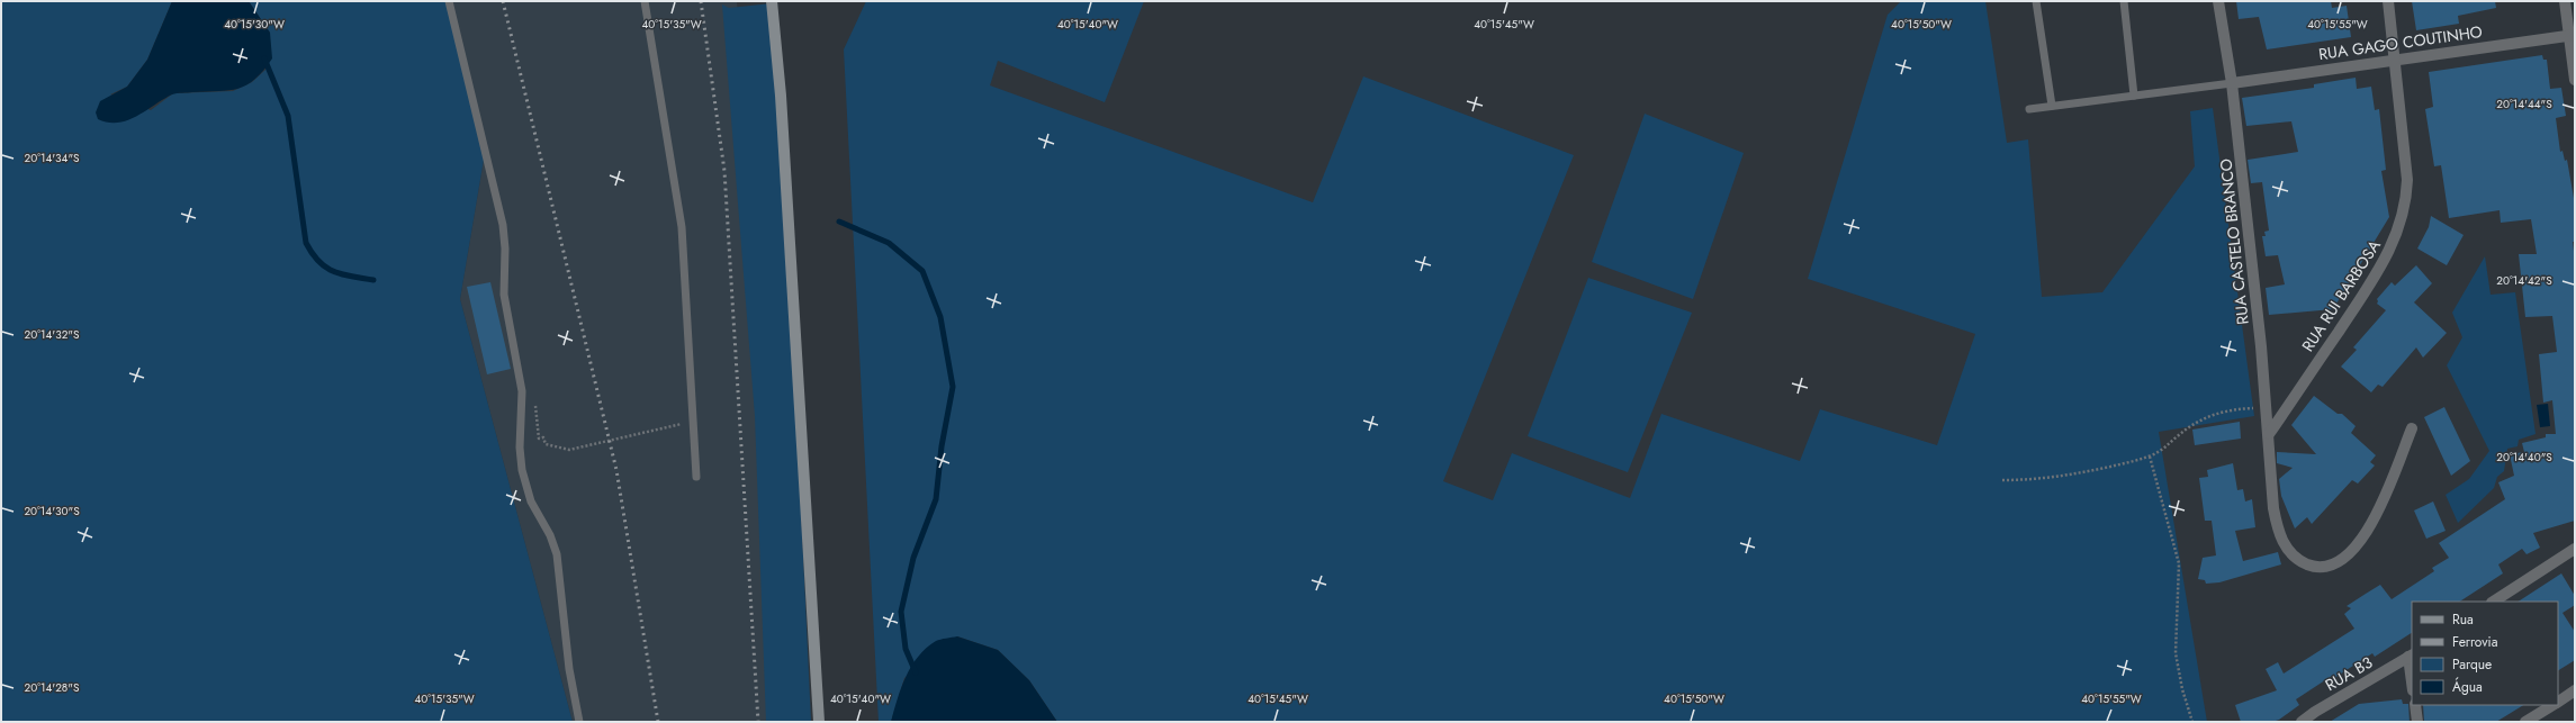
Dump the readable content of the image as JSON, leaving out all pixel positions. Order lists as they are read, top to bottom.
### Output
{
  "streets": {
    "street": [
      "RUA GAGO COUTINHO",
      "RUA CASTELO BRANCO",
      "RUA RUI BARBOSA",
      "RUA B3"
    ]
  },
  "crossings": [
    ["RUA GAGO COUTINHO", "RUA CASTELO BRANCO"],
    ["RUA GAGO COUTINHO", "RUA RUI BARBOSA"],
    ["RUA CASTELO BRANCO", "RUA RUI BARBOSA"]
  ],
  "legend": [
    "Rua",
    "Ferrovia",
    "Parque",
    "Água"
  ],
  "coordinates": [
    "40°15'30\"W",
    "40°15'35\"W",
    "40°15'40\"W",
    "40°15'45\"W",
    "40°15'50\"W",
    "40°15'55\"W",
    "20°14'44\"S",
    "20°14'34\"S",
    "20°14'42\"S",
    "20°14'32\"S",
    "20°14'40\"S",
    "20°14'30\"S",
    "20°14'28\"S"
  ]
}
